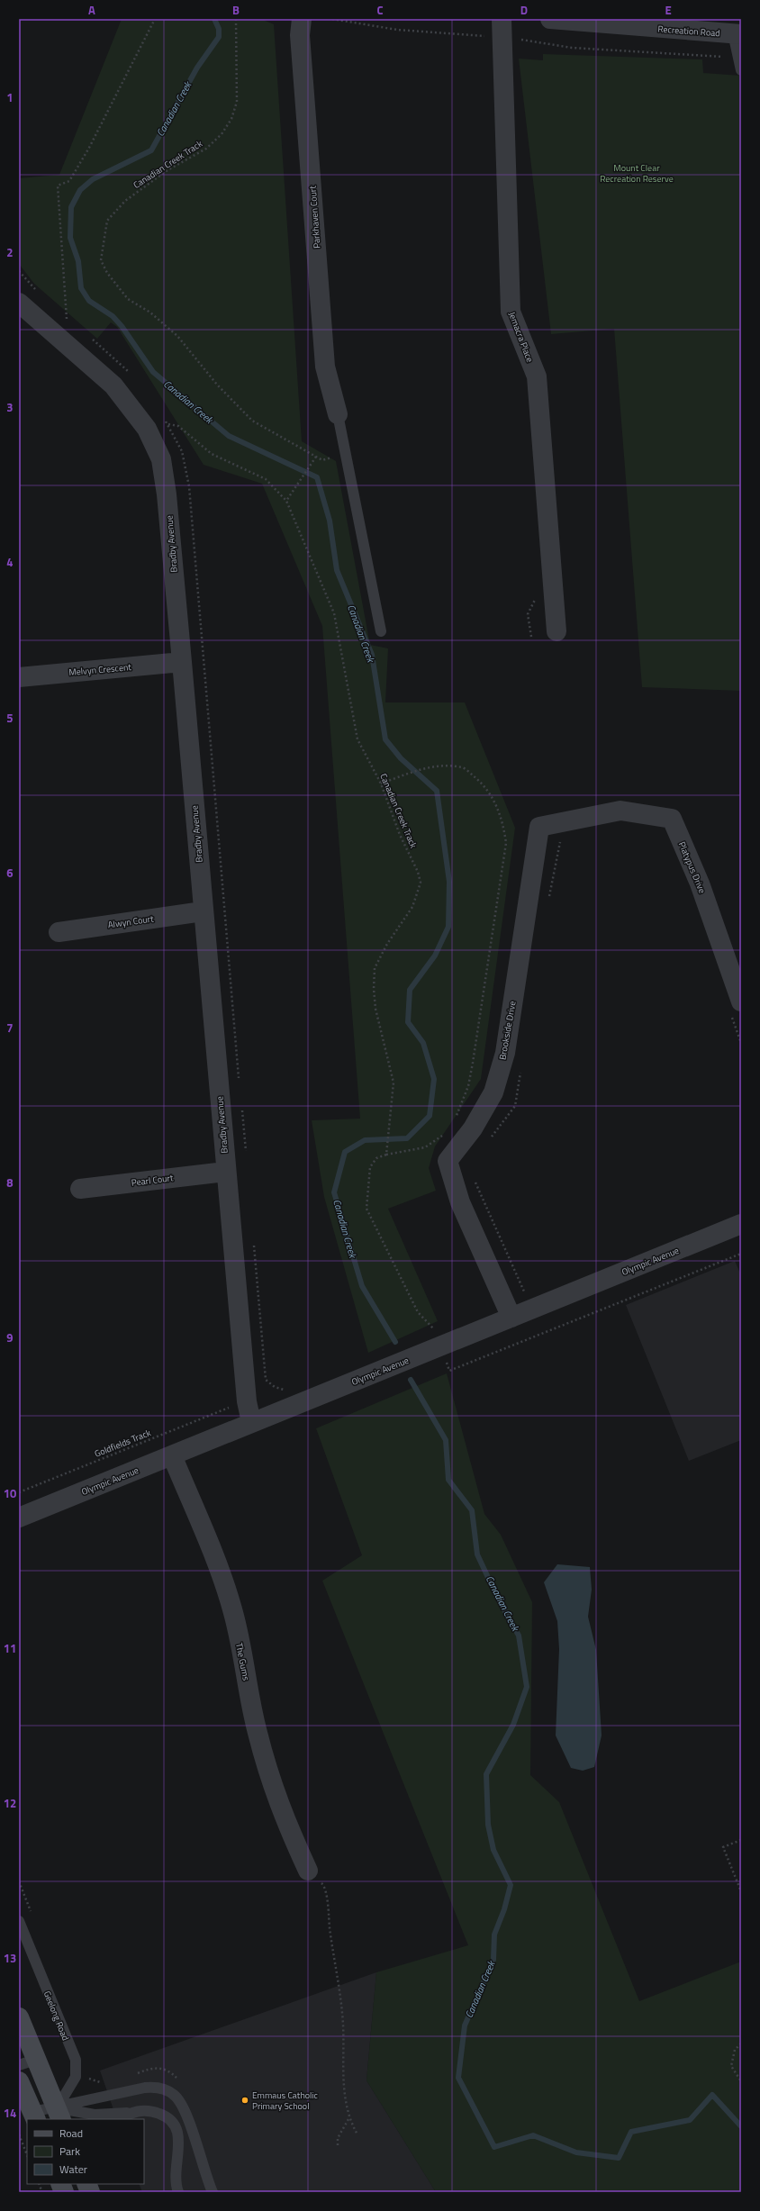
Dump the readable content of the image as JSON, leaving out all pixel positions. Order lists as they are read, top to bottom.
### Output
{
  "streets": {
    "street": [
      "Recreation Road",
      "Parkhaven Court",
      "Jemacra Place",
      "Bradby Avenue",
      "Melvyn Crescent",
      "Platypus Drive",
      "Alwyn Court",
      "Brookside Drive",
      "Pearl Court",
      "Olympic Avenue",
      "The Gums"
    ],
    "lane": ["Geelong Road"],
    "path": ["Canadian Creek Track", "Goldfields Track"]
  },
  "crossings": [
    ["Bradby Avenue", "Melvyn Crescent"],
    ["Bradby Avenue", "Alwyn Court"],
    ["Bradby Avenue", "Pearl Court"],
    ["Bradby Avenue", "Olympic Avenue"],
    ["Platypus Drive", "Brookside Drive"],
    ["Brookside Drive", "Olympic Avenue"],
    ["Olympic Avenue", "The Gums"]
  ],
  "water": ["Canadian Creek"],
  "parks": ["Mount Clear Recreation Reserve"],
  "places": ["Emmaus Catholic Primary School"],
  "legend": ["Road", "Park", "Water"],
  "grid": {
    "columns": [
      "A",
      "B",
      "C",
      "D",
      "E"
    ],
    "rows": [
      "1",
      "2",
      "3",
      "4",
      "5",
      "6",
      "7",
      "8",
      "9",
      "10",
      "11",
      "12",
      "13",
      "14"
    ]
  }
}
